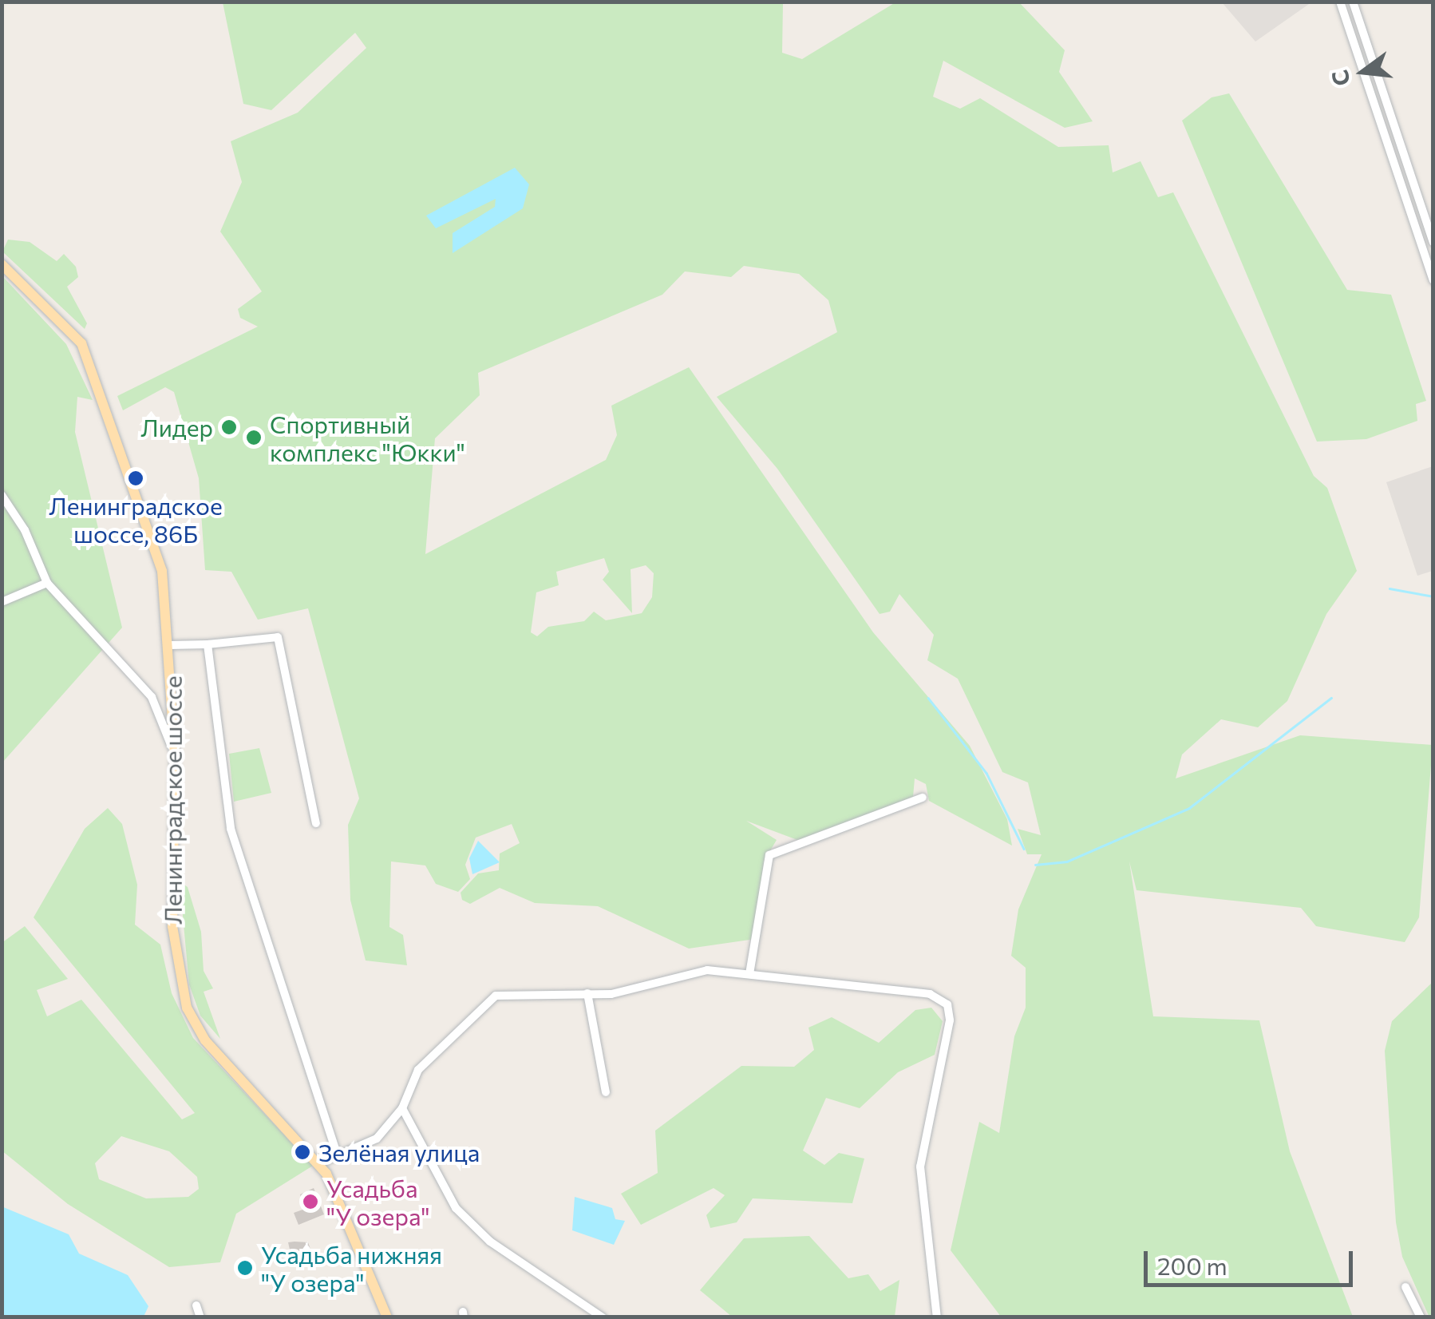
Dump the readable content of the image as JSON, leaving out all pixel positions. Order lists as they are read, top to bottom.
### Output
{
  "streets": {
    "main road": ["Ленинградское шоссе"]
  },
  "places": [
    "Лидер",
    "Спортивный комплекс \"Юкки\"",
    "Ленинградское шоссе, 86Б",
    "Зелёная улица",
    "Усадьба \"У озера\"",
    "Усадьба нижняя \"У озера\""
  ],
  "scale_bar": "200 m",
  "north": "left"
}
